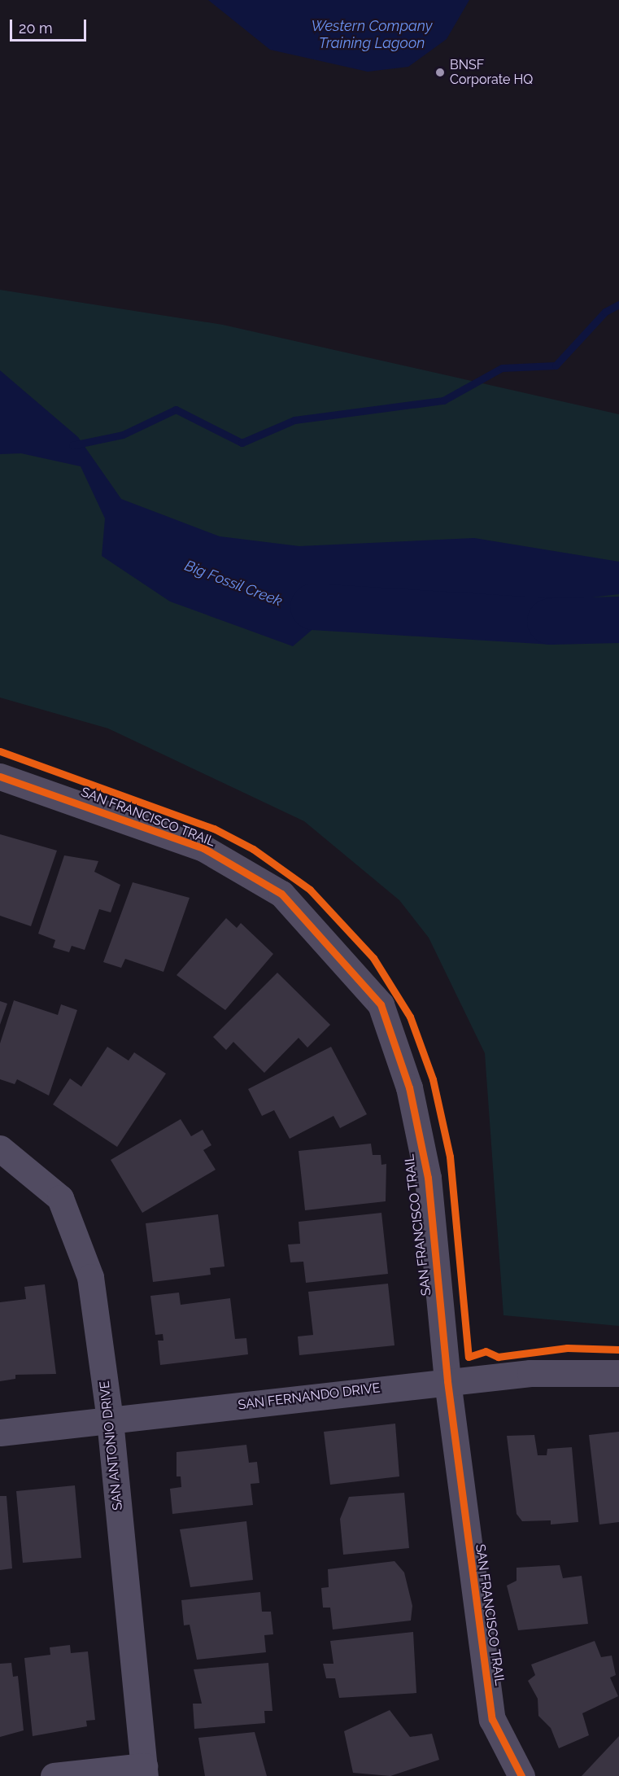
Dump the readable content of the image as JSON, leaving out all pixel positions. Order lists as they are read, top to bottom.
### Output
{
  "streets": {
    "street": ["SAN FRANCISCO TRAIL", "SAN FERNANDO DRIVE", "SAN ANTONIO DRIVE"]
  },
  "crossings": [
    ["SAN FRANCISCO TRAIL", "SAN FERNANDO DRIVE"],
    ["SAN FERNANDO DRIVE", "SAN ANTONIO DRIVE"]
  ],
  "water": ["Western Company Training Lagoon", "Big Fossil Creek"],
  "places": ["BNSF Corporate HQ"],
  "scale_bar": "20 m"
}
